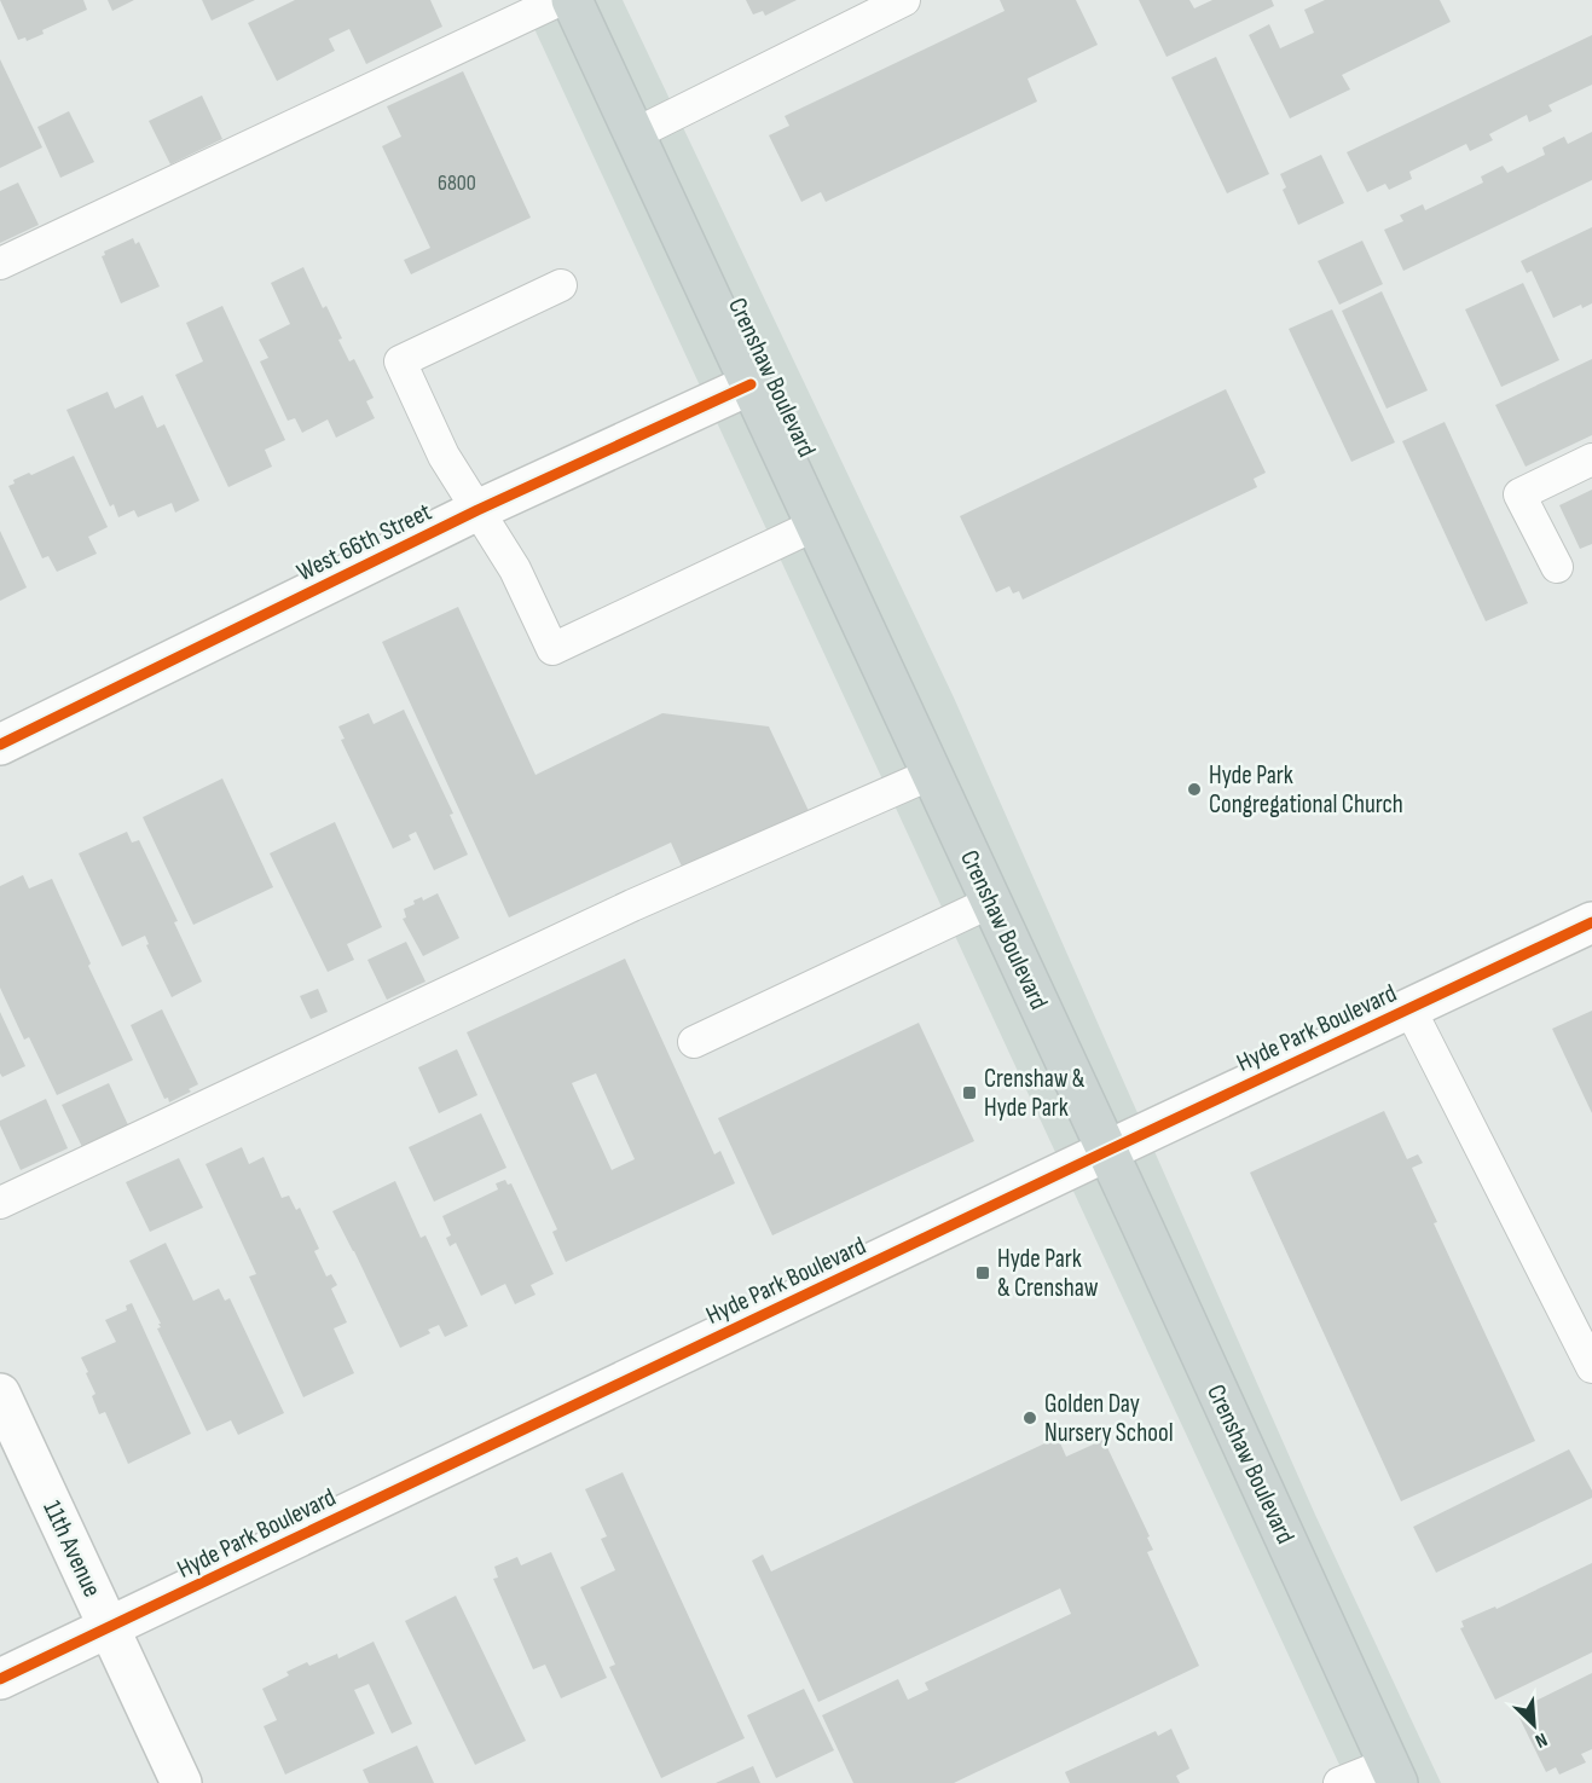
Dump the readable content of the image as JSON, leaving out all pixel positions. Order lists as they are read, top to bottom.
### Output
{
  "streets": {
    "main road": ["Crenshaw Boulevard"],
    "street": ["West 66th Street", "Hyde Park Boulevard", "11th Avenue"]
  },
  "crossings": [
    ["Crenshaw Boulevard", "West 66th Street"],
    ["Crenshaw Boulevard", "Hyde Park Boulevard"],
    ["Hyde Park Boulevard", "11th Avenue"]
  ],
  "places": {
    "other": ["Hyde Park Congregational Church", "Golden Day Nursery School"],
    "transit": ["Crenshaw & Hyde Park", "Hyde Park & Crenshaw"]
  },
  "house_numbers": ["6800"],
  "north": "bottom right"
}
